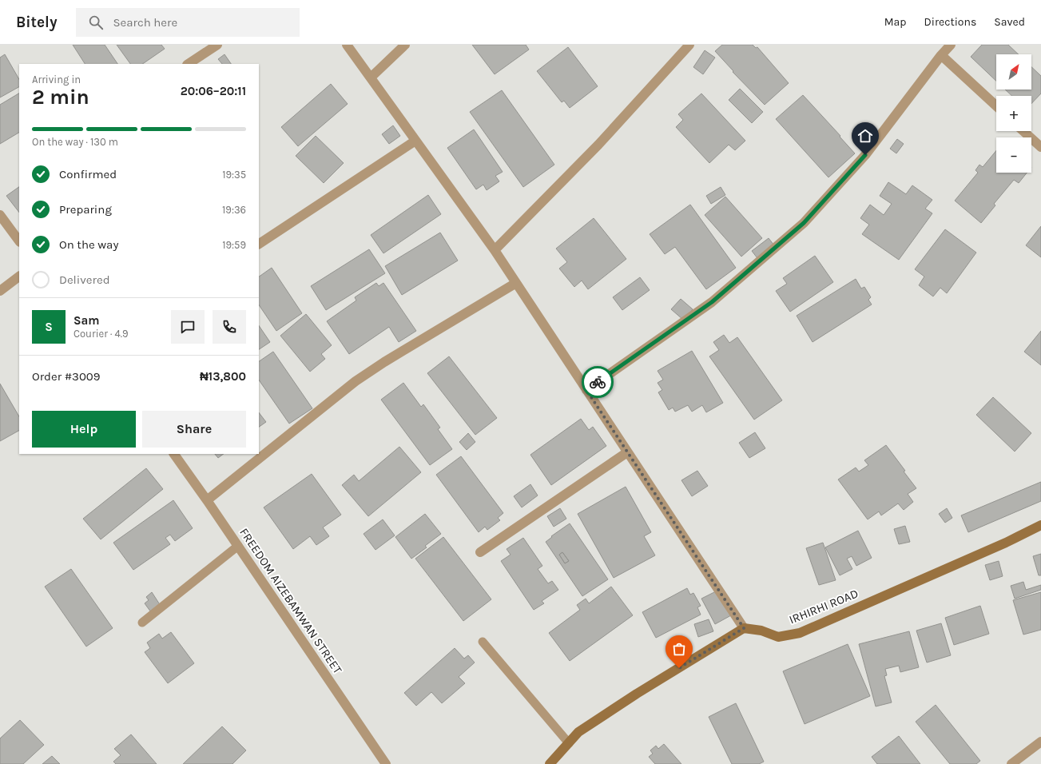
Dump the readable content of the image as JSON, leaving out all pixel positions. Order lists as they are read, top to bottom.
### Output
{
  "streets": {
    "street": ["FREEDOM AIZEBAMWAN STREET", "IRHIRHI ROAD"]
  },
  "north": "top right",
  "page": {
    "header": "Bitely",
    "search": "Search here",
    "nav": ["Map", "Directions", "Saved"],
    "map_buttons": ["+", "−"],
    "heading": ["2 min", "Arriving in", "20:06–20:11"],
    "panel": [
      "Sam",
      "Courier · 4.9",
      "Order #3009",
      "₦13,800"
    ],
    "bar": "On the way · 130 m",
    "list": [
      ["Confirmed", "19:35"],
      ["Preparing", "19:36"],
      ["On the way", "19:59"],
      "Delivered"
    ],
    "round": "S",
    "buttons": ["Help", "Share"]
  }
}
